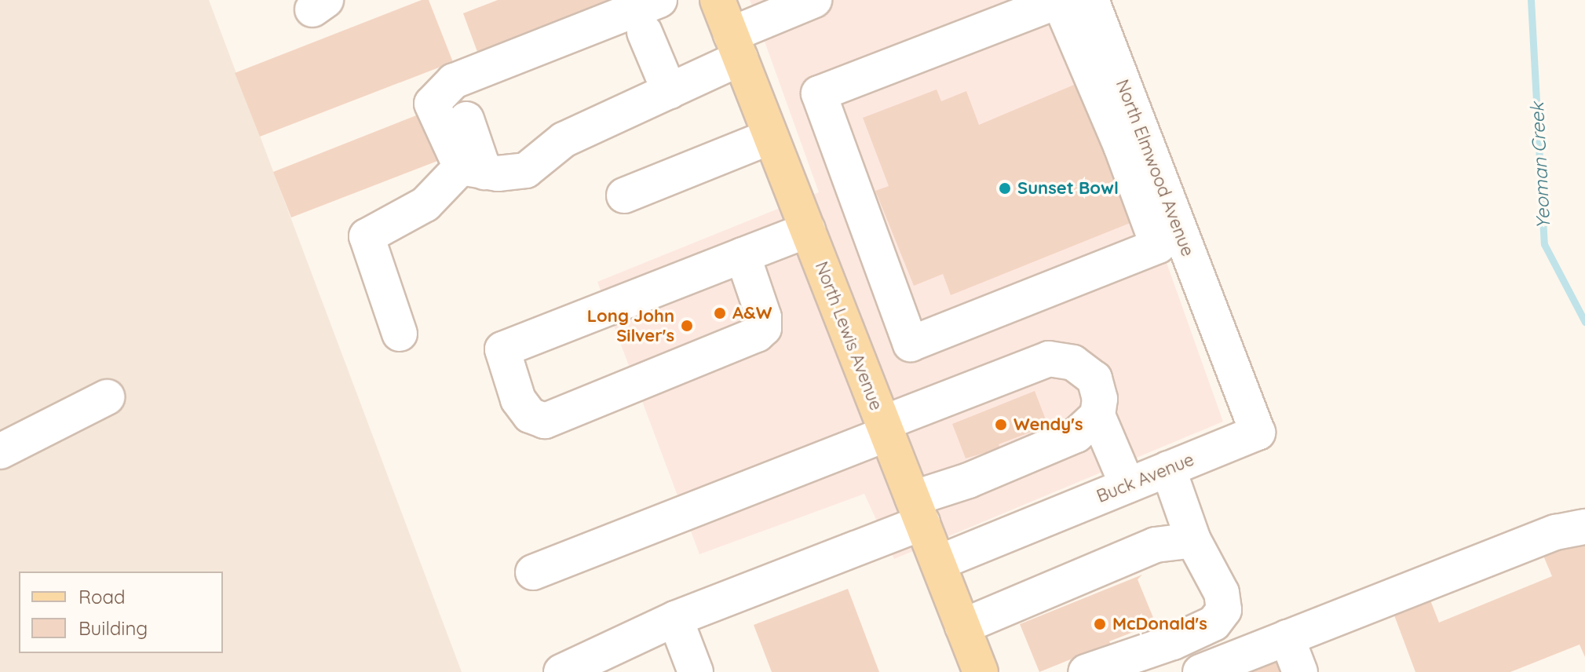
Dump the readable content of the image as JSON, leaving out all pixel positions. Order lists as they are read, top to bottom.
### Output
{
  "streets": {
    "main road": ["North Lewis Avenue"],
    "street": ["North Elmwood Avenue", "Buck Avenue"]
  },
  "crossings": [
    ["North Elmwood Avenue", "Buck Avenue"],
    ["North Lewis Avenue", "Buck Avenue"]
  ],
  "water": ["Yeoman Creek"],
  "places": [
    "Sunset Bowl",
    "A&W",
    "Long John Silver's",
    "Wendy's",
    "McDonald's"
  ],
  "legend": ["Road", "Building"]
}
